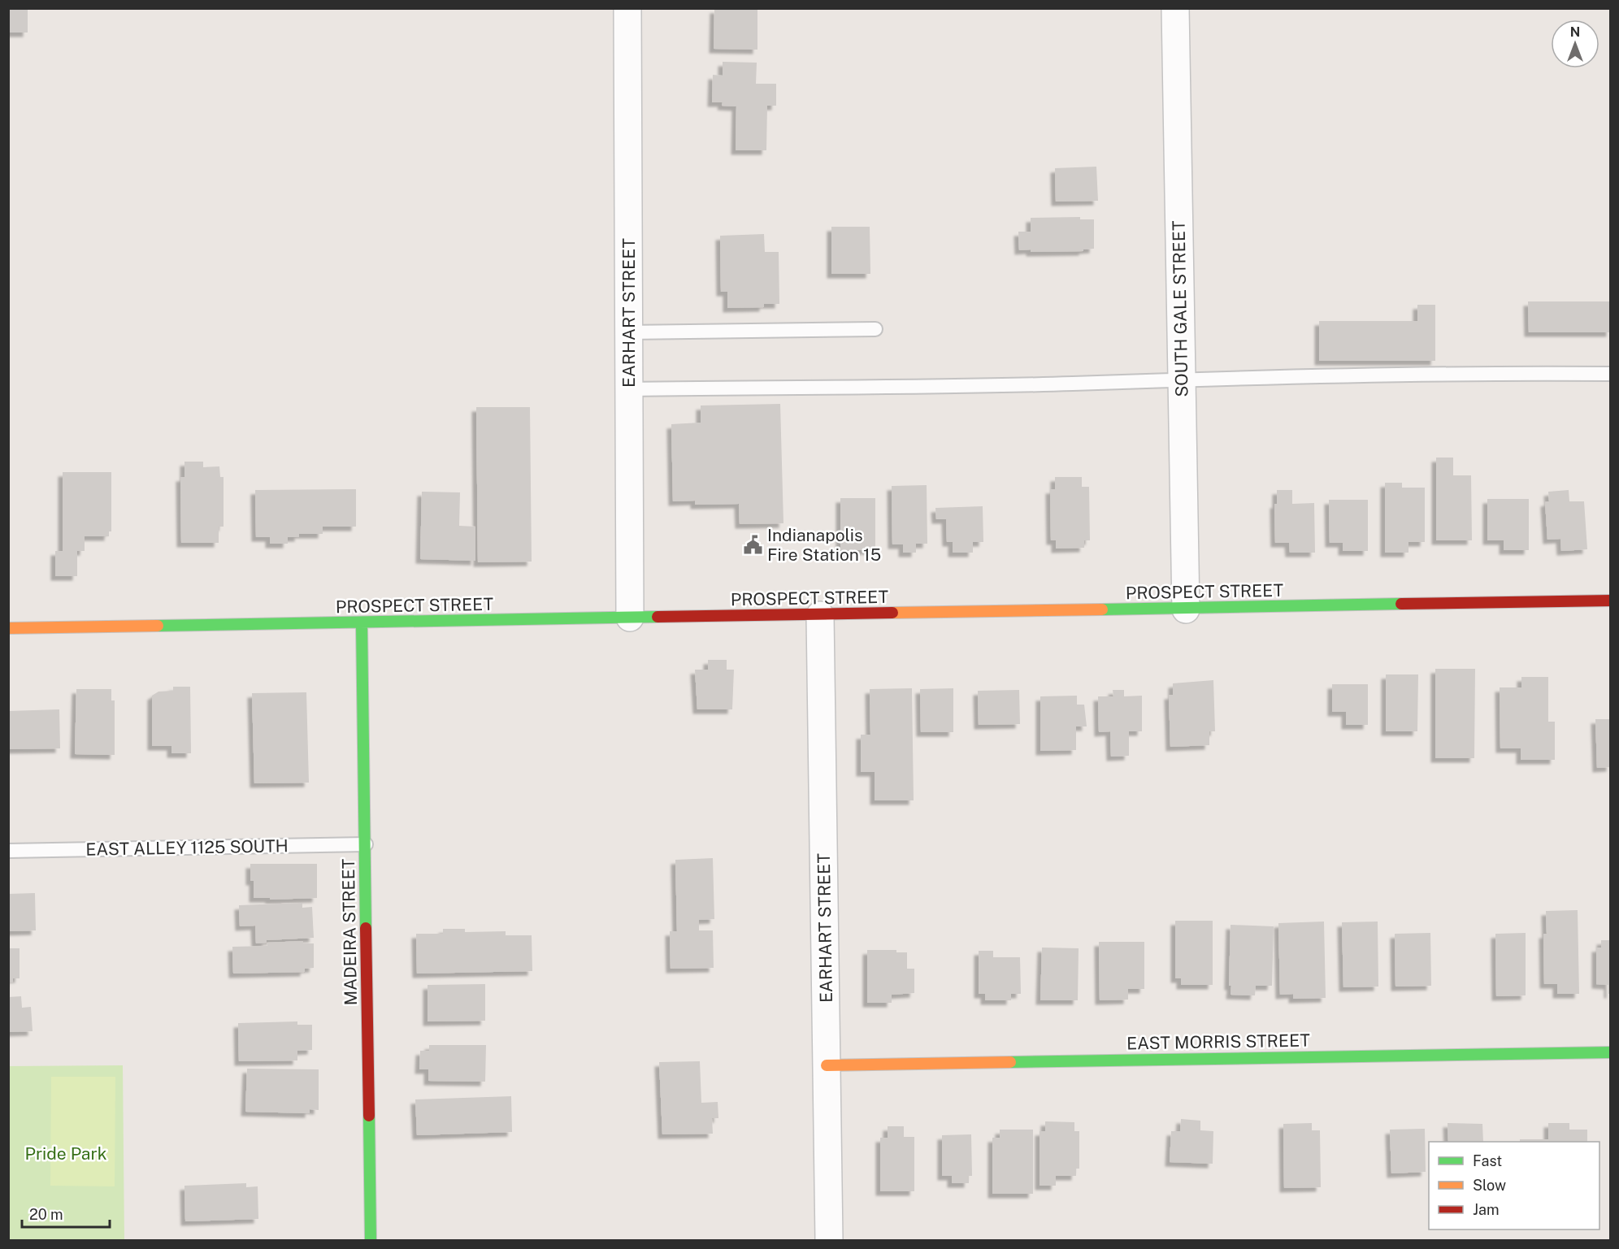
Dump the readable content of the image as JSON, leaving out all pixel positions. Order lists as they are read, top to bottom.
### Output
{
  "streets": {
    "main road": ["PROSPECT STREET", "MADEIRA STREET", "EAST MORRIS STREET"],
    "street": ["SOUTH GALE STREET", "EARHART STREET"],
    "lane": ["EAST ALLEY 1125 SOUTH"]
  },
  "crossings": [
    ["SOUTH GALE STREET", "PROSPECT STREET"],
    ["EARHART STREET", "PROSPECT STREET"],
    ["EARHART STREET", "EAST MORRIS STREET"],
    ["PROSPECT STREET", "MADEIRA STREET"],
    ["EAST ALLEY 1125 SOUTH", "MADEIRA STREET"]
  ],
  "parks": ["Pride Park"],
  "places": {
    "public building": ["Indianapolis Fire Station 15"]
  },
  "legend": ["Fast", "Slow", "Jam"],
  "scale_bar": "20 m",
  "north": "top"
}
